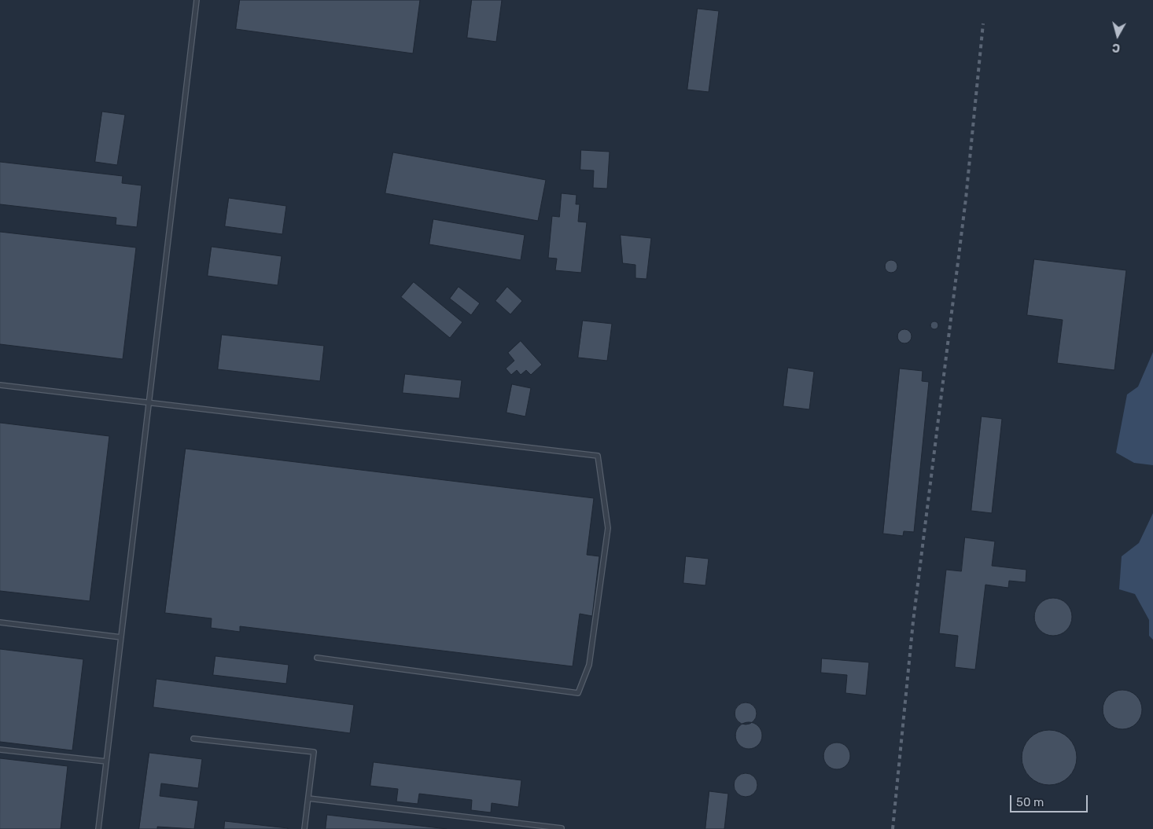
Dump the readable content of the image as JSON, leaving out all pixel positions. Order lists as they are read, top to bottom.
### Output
{
  "scale_bar": "50 m",
  "north": "bottom"
}
